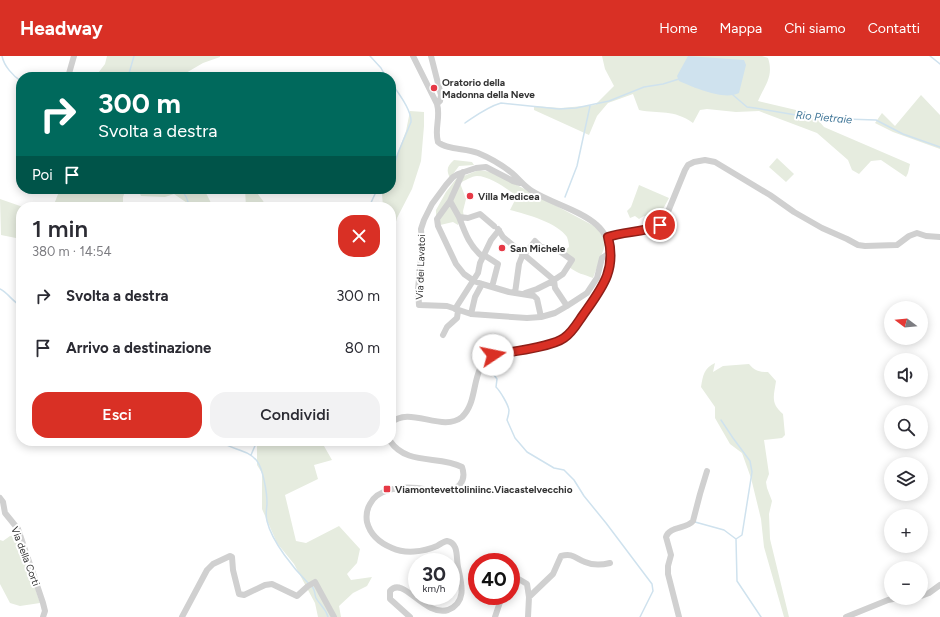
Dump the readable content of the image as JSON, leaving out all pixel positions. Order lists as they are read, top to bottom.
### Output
{
  "streets": {
    "street": ["Via dei Lavatoi", "Via della Corti"]
  },
  "water": ["Rio Pietraie"],
  "places": {
    "other": ["Oratorio della Madonna della Neve", "Villa Medicea", "San Michele"],
    "transit": ["Viamontevettoliniinc.Viacastelvecchio"]
  },
  "north": "left",
  "page": {
    "header": "Headway",
    "nav": [
      "Home",
      "Mappa",
      "Chi siamo",
      "Contatti"
    ],
    "turn": ["300 m", "Svolta a destra"],
    "then": "Poi",
    "heading": ["1 min", "380 m · 14:54"],
    "list": [
      {
        "name": "Svolta a destra",
        "value": "300 m"
      },
      {
        "name": "Arrivo a destinazione",
        "value": "80 m"
      }
    ],
    "map_buttons": ["+", "−"],
    "buttons": ["Esci", "Condividi"],
    "speed": "30 km/h",
    "limit": "40"
  }
}
